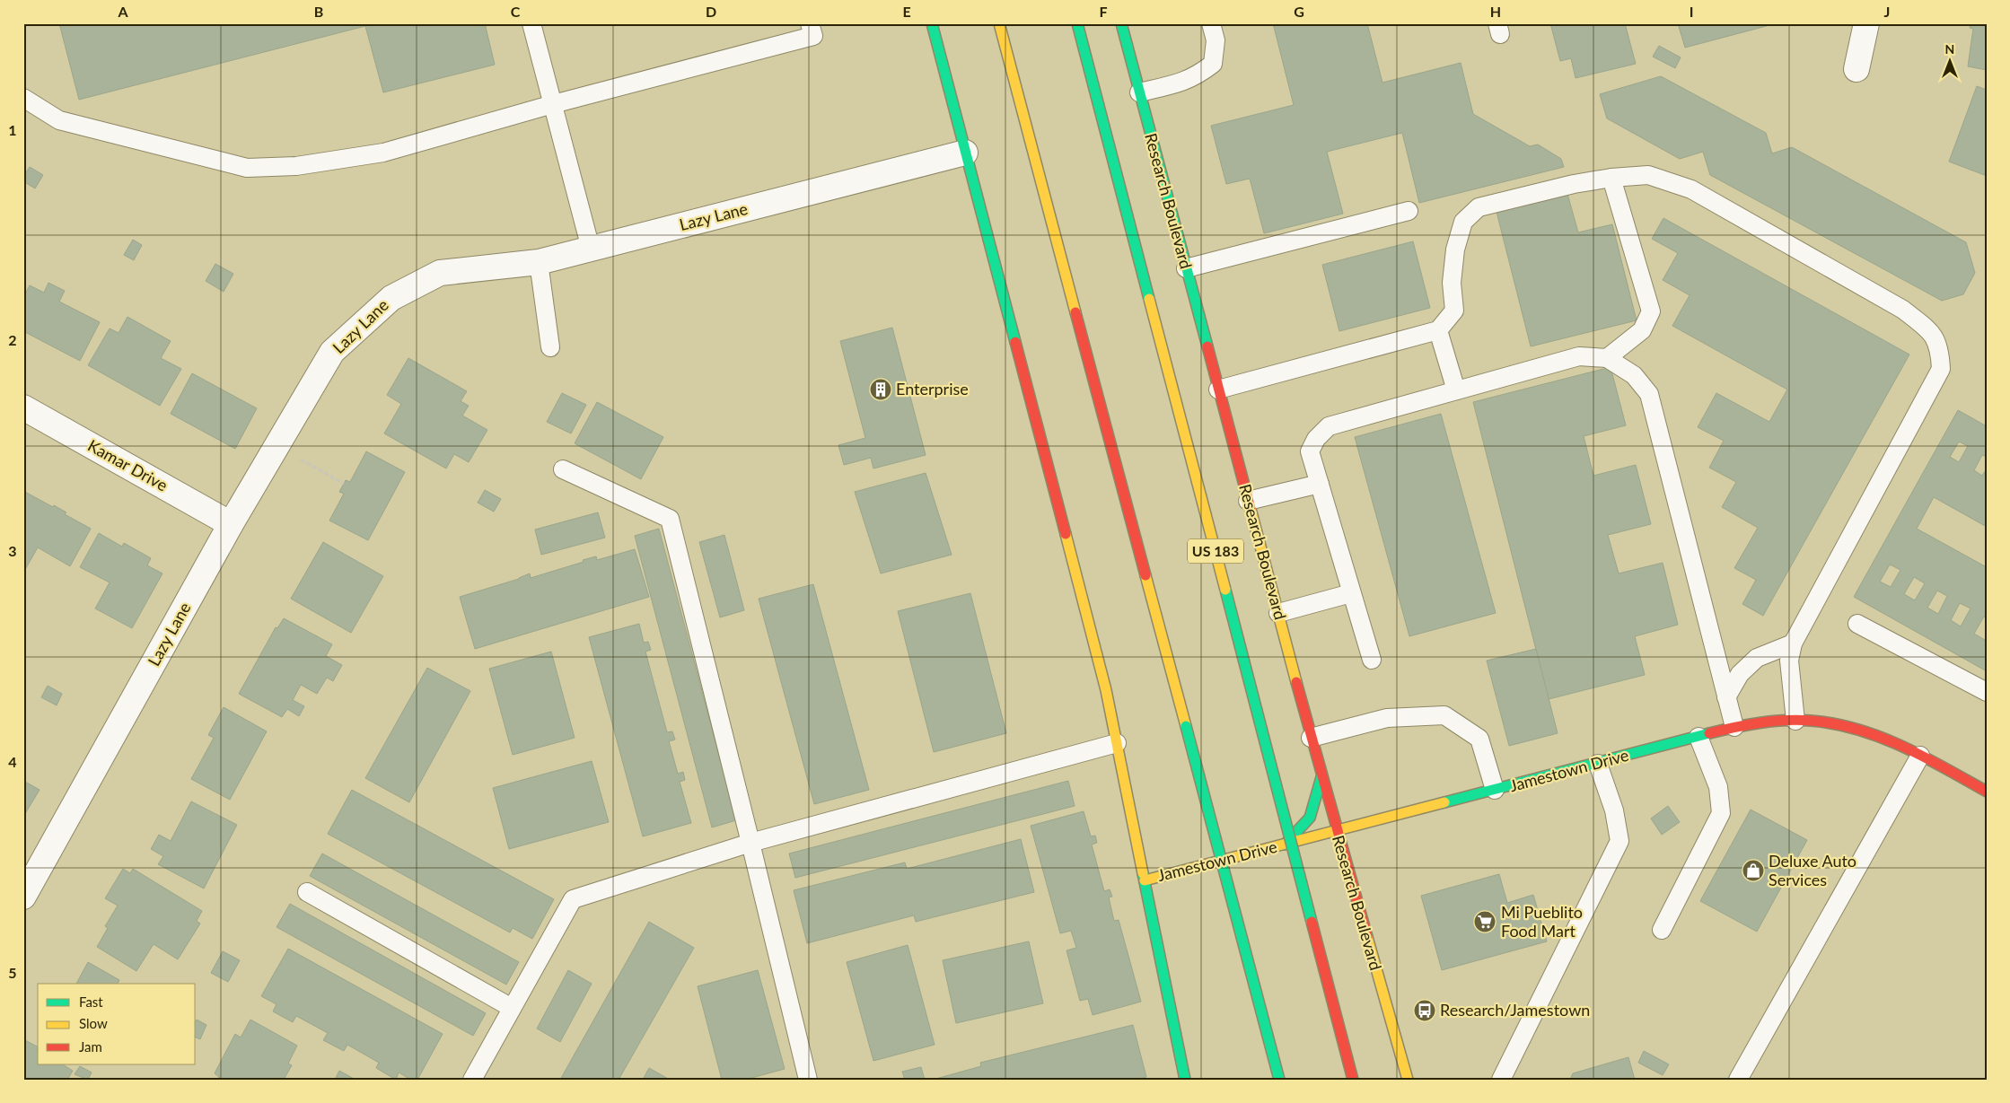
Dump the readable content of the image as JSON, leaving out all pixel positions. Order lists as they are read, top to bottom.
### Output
{
  "streets": {
    "main road": ["Research Boulevard", "US 183", "Jamestown Drive"],
    "street": ["Lazy Lane", "Kamar Drive"]
  },
  "crossings": [
    ["Research Boulevard", "Jamestown Drive"],
    ["Lazy Lane", "Kamar Drive"]
  ],
  "places": {
    "building": ["Enterprise"],
    "shop": ["Deluxe Auto Services"],
    "supermarket": ["Mi Pueblito Food Mart"],
    "bus stop": ["Research/Jamestown"]
  },
  "legend": ["Fast", "Slow", "Jam"],
  "north": "top",
  "grid": {
    "columns": [
      "A",
      "B",
      "C",
      "D",
      "E",
      "F",
      "G",
      "H",
      "I",
      "J"
    ],
    "rows": [
      "1",
      "2",
      "3",
      "4",
      "5"
    ]
  }
}
